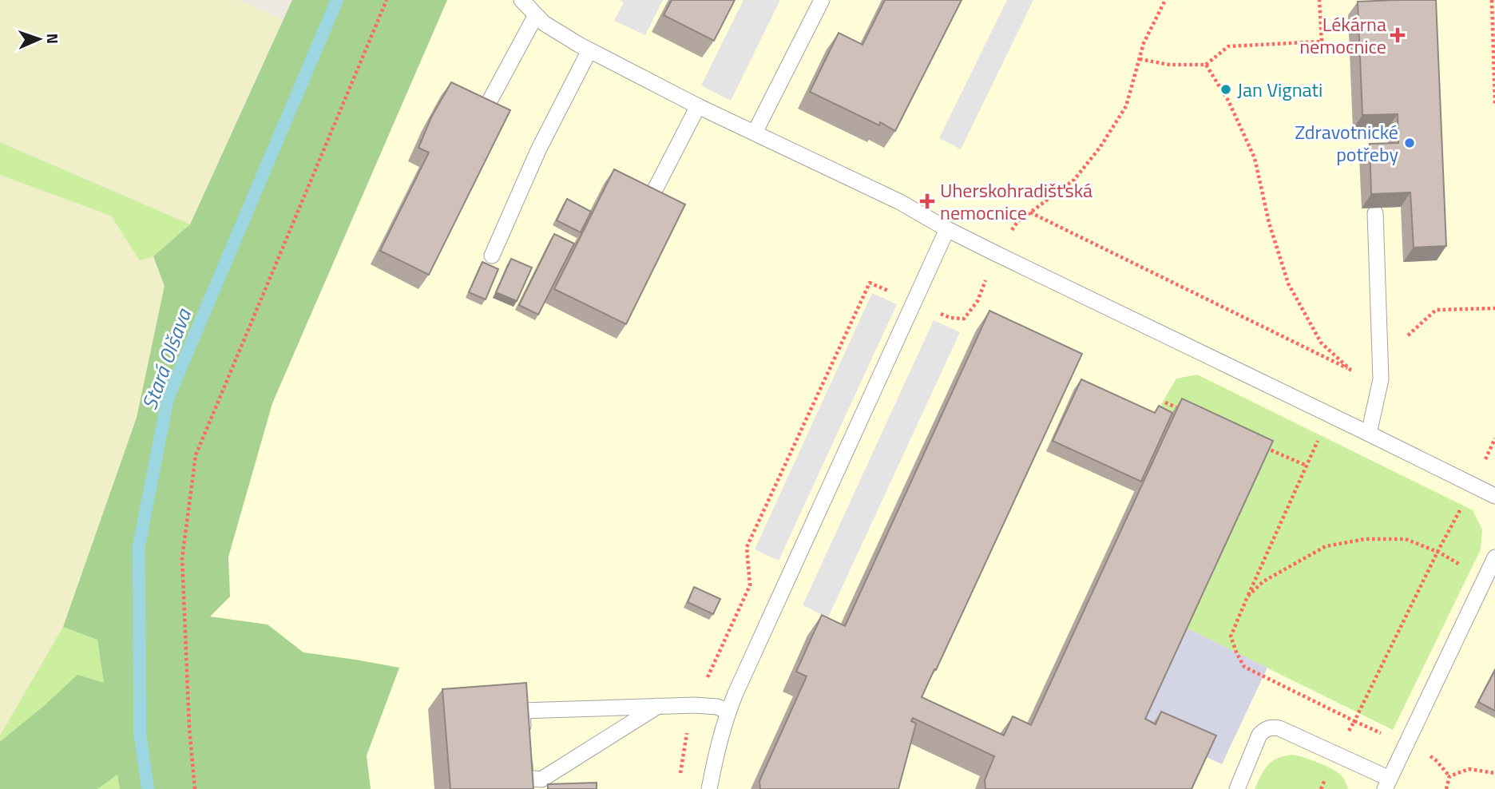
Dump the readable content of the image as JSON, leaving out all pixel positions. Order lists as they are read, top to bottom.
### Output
{
  "water": ["Stará Olšava"],
  "places": {
    "health": ["Lékárna nemocnice", "Uherskohradišťská nemocnice"],
    "other": ["Jan Vignati", "Zdravotnické potřeby"]
  },
  "north": "right"
}
